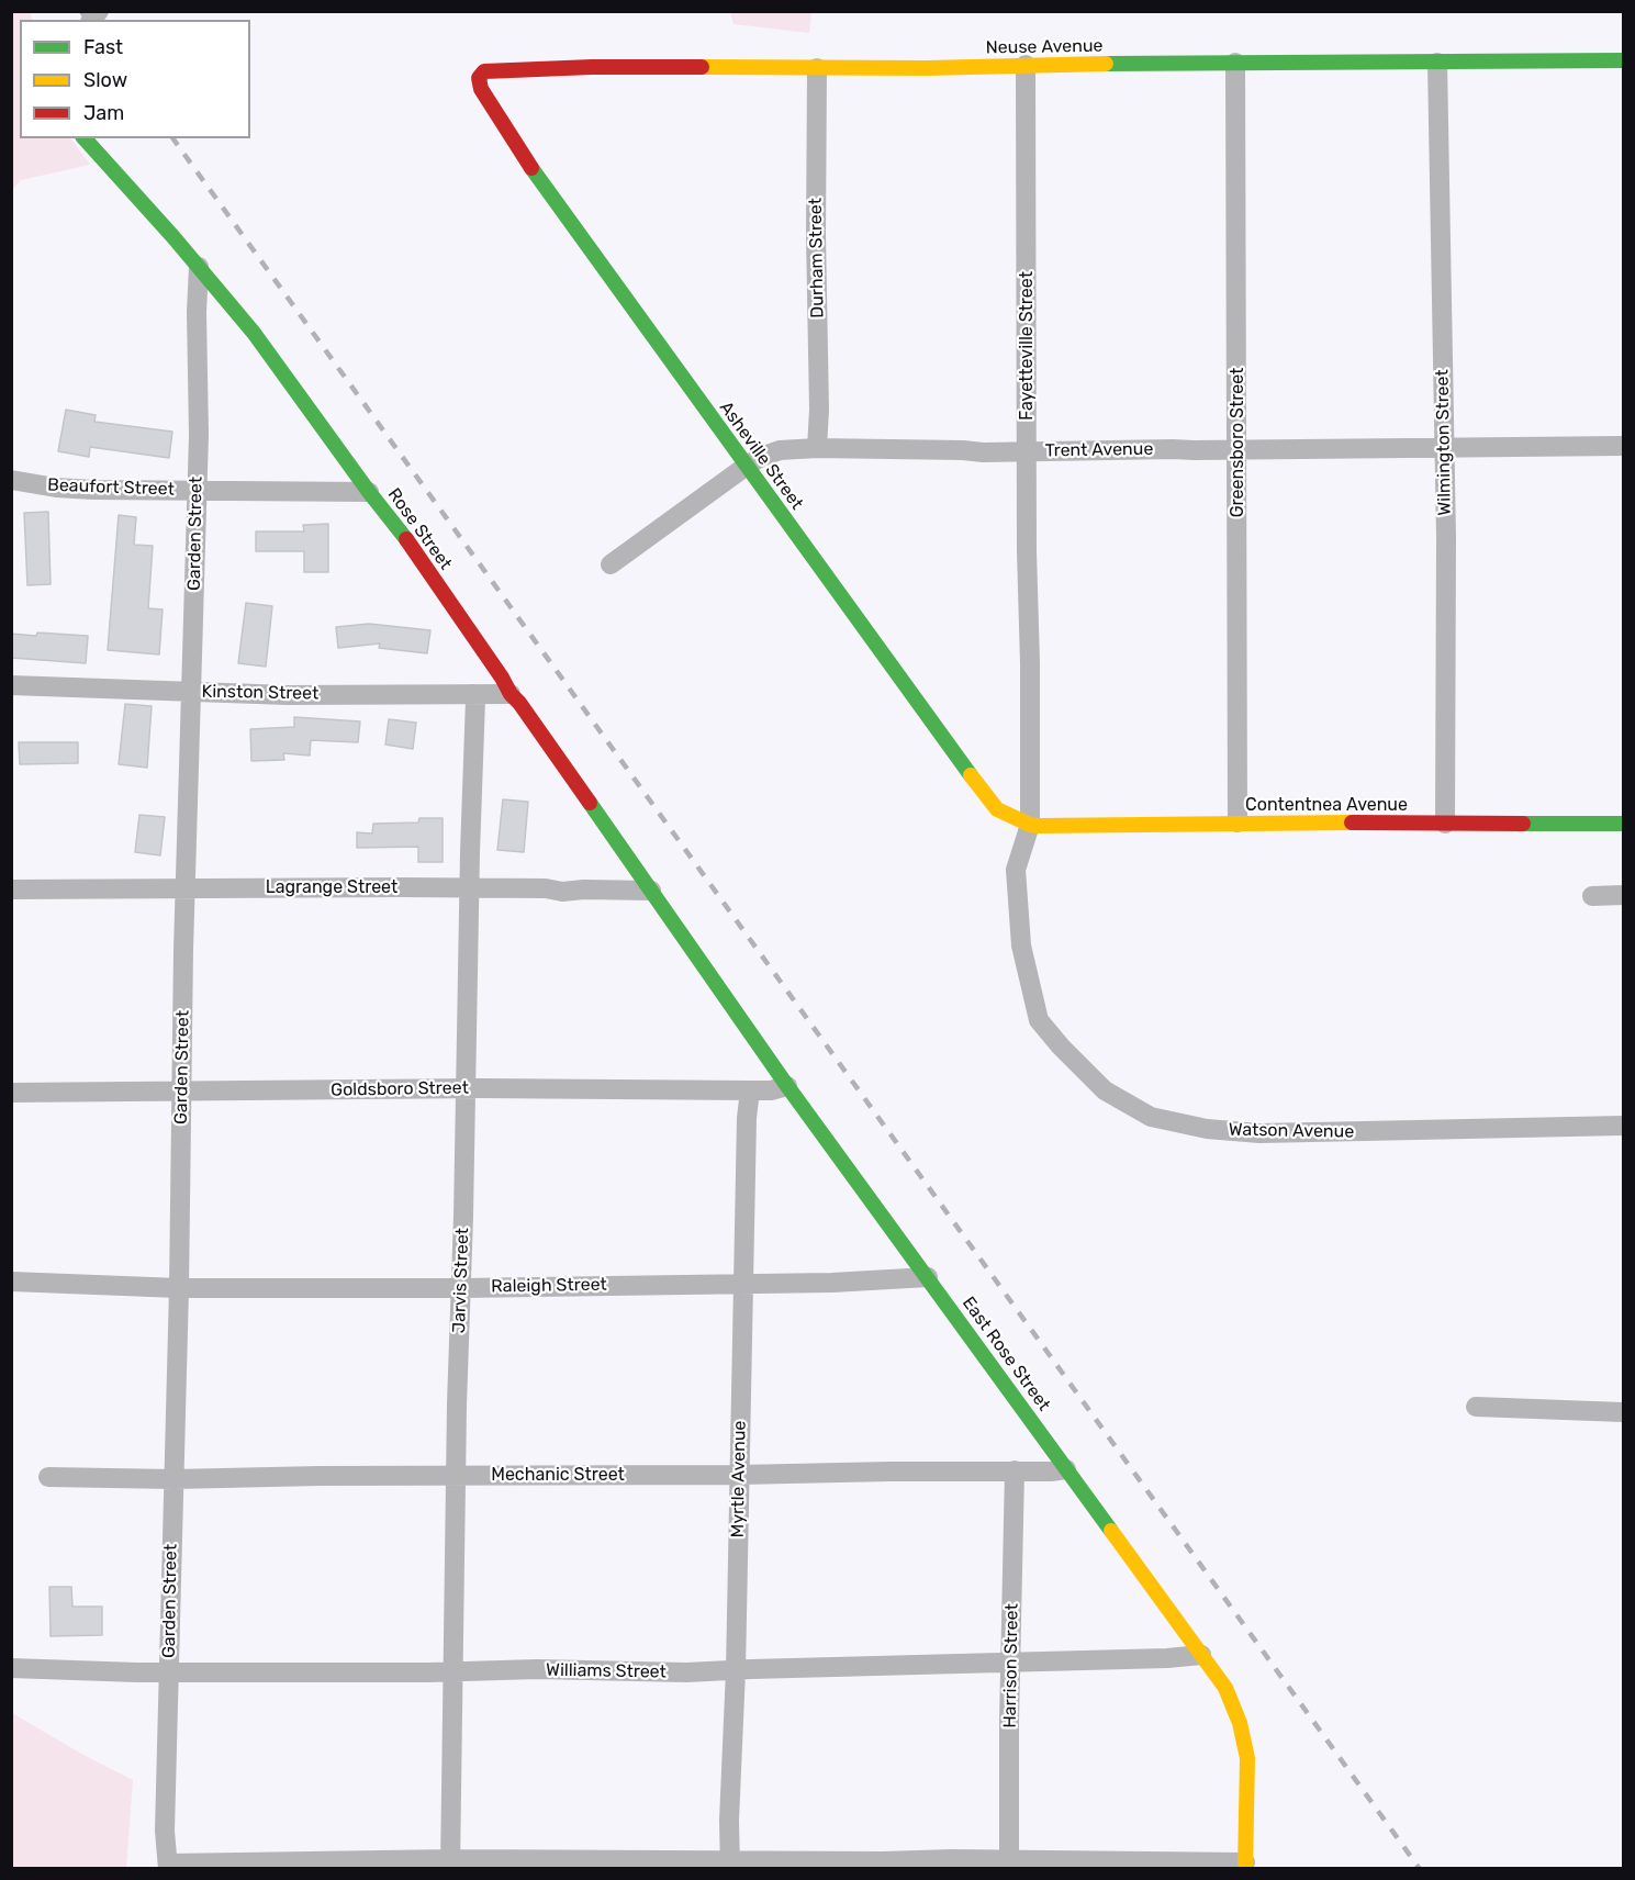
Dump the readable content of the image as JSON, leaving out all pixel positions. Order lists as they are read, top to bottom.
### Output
{
  "streets": {
    "street": [
      "Neuse Avenue",
      "Durham Street",
      "Fayetteville Street",
      "Greensboro Street",
      "Wilmington Street",
      "Trent Avenue",
      "Asheville Street",
      "Beaufort Street",
      "Rose Street",
      "Garden Street",
      "Kinston Street",
      "Contentnea Avenue",
      "Lagrange Street",
      "Goldsboro Street",
      "Watson Avenue",
      "Jarvis Street",
      "Raleigh Street",
      "East Rose Street",
      "Mechanic Street",
      "Myrtle Avenue",
      "Harrison Street",
      "Williams Street"
    ]
  },
  "crossings": [
    ["Neuse Avenue", "Durham Street"],
    ["Neuse Avenue", "Fayetteville Street"],
    ["Neuse Avenue", "Greensboro Street"],
    ["Neuse Avenue", "Wilmington Street"],
    ["Neuse Avenue", "Asheville Street"],
    ["Durham Street", "Trent Avenue"],
    ["Fayetteville Street", "Trent Avenue"],
    ["Fayetteville Street", "Asheville Street"],
    ["Fayetteville Street", "Contentnea Avenue"],
    ["Fayetteville Street", "Watson Avenue"],
    ["Greensboro Street", "Trent Avenue"],
    ["Greensboro Street", "Contentnea Avenue"],
    ["Wilmington Street", "Trent Avenue"],
    ["Wilmington Street", "Contentnea Avenue"],
    ["Trent Avenue", "Asheville Street"],
    ["Asheville Street", "Contentnea Avenue"],
    ["Asheville Street", "Watson Avenue"],
    ["Beaufort Street", "Rose Street"],
    ["Beaufort Street", "Garden Street"],
    ["Rose Street", "Garden Street"],
    ["Rose Street", "Kinston Street"],
    ["Rose Street", "Lagrange Street"],
    ["Rose Street", "East Rose Street"],
    ["Garden Street", "Kinston Street"],
    ["Garden Street", "Lagrange Street"],
    ["Garden Street", "Goldsboro Street"],
    ["Garden Street", "Raleigh Street"],
    ["Garden Street", "Mechanic Street"],
    ["Garden Street", "Williams Street"],
    ["Kinston Street", "Jarvis Street"],
    ["Contentnea Avenue", "Watson Avenue"],
    ["Lagrange Street", "Jarvis Street"],
    ["Lagrange Street", "East Rose Street"],
    ["Goldsboro Street", "Jarvis Street"],
    ["Goldsboro Street", "East Rose Street"],
    ["Goldsboro Street", "Myrtle Avenue"],
    ["Jarvis Street", "Raleigh Street"],
    ["Jarvis Street", "Mechanic Street"],
    ["Jarvis Street", "Williams Street"],
    ["Raleigh Street", "East Rose Street"],
    ["Raleigh Street", "Myrtle Avenue"],
    ["East Rose Street", "Mechanic Street"],
    ["East Rose Street", "Williams Street"],
    ["Mechanic Street", "Myrtle Avenue"],
    ["Mechanic Street", "Harrison Street"],
    ["Myrtle Avenue", "Williams Street"],
    ["Harrison Street", "Williams Street"]
  ],
  "legend": ["Fast", "Slow", "Jam"]
}
